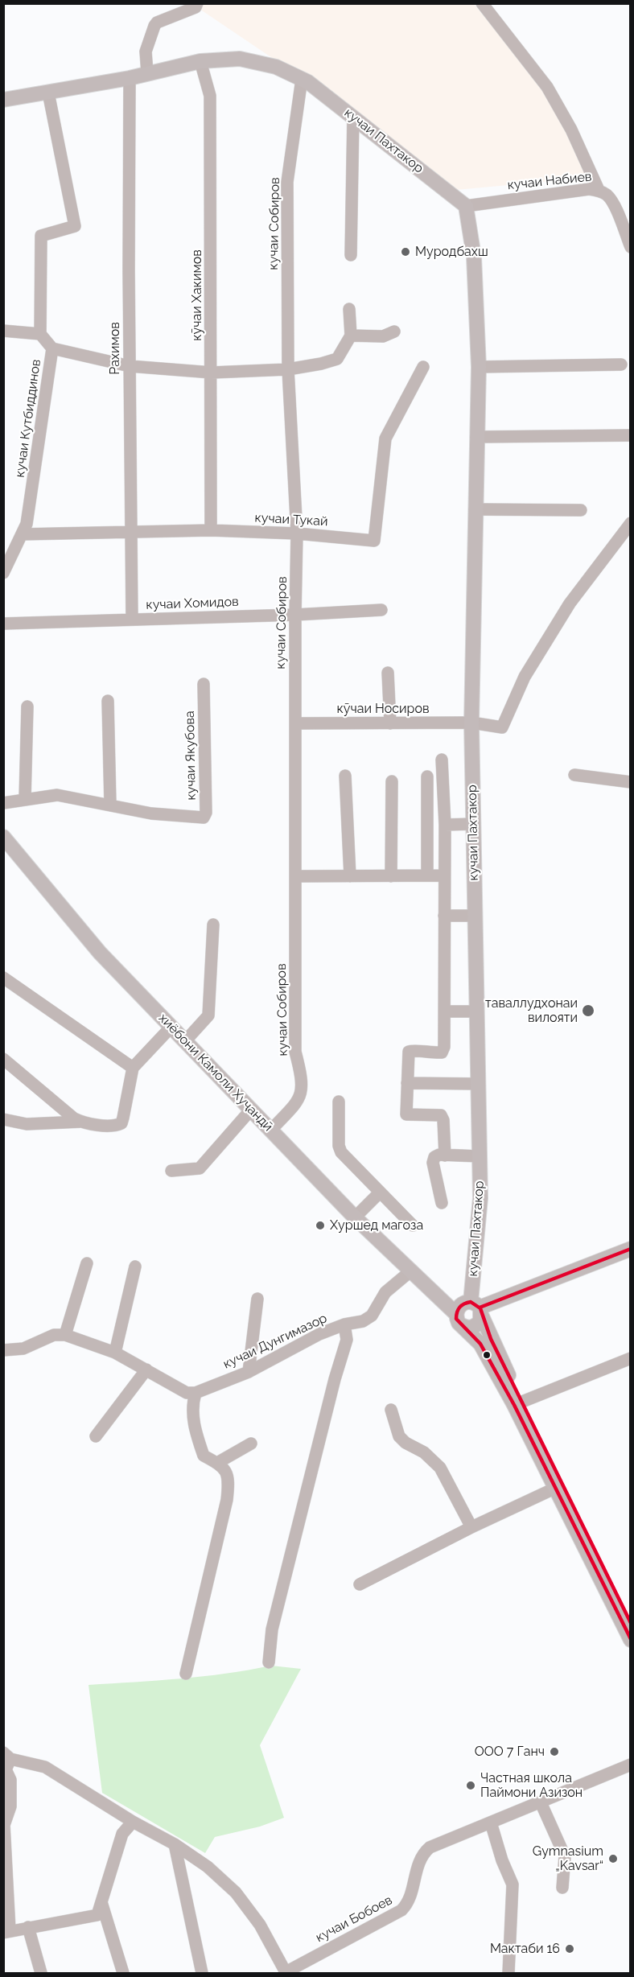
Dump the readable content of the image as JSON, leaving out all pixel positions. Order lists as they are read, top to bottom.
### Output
{
  "streets": {
    "main road": ["кучаи Пахтакор", "хиёбони Камоли Хуҷандӣ"],
    "street": [
      "кучаи Набиев",
      "кучаи Собиров",
      "кӯчаи Хакимов",
      "Рахимов",
      "кучаи Кутбиддинов",
      "кучаи Тукай",
      "кучаи Хомидов",
      "кӯчаи Носиров",
      "кучаи Якубова",
      "кучаи Дунгимазор",
      "кучаи Бобоев"
    ]
  },
  "crossings": [
    ["кучаи Пахтакор", "кучаи Набиев"],
    ["кучаи Пахтакор", "кучаи Собиров"],
    ["кучаи Пахтакор", "кӯчаи Хакимов"],
    ["кучаи Пахтакор", "Рахимов"],
    ["кучаи Пахтакор", "кӯчаи Носиров"],
    ["кучаи Собиров", "кучаи Тукай"],
    ["кучаи Собиров", "кучаи Хомидов"],
    ["кучаи Собиров", "кӯчаи Носиров"],
    ["кучаи Собиров", "хиёбони Камоли Хуҷандӣ"],
    ["кӯчаи Хакимов", "кучаи Тукай"],
    ["Рахимов", "кучаи Тукай"],
    ["Рахимов", "кучаи Хомидов"],
    ["кучаи Кутбиддинов", "кучаи Тукай"],
    ["хиёбони Камоли Хуҷандӣ", "кучаи Дунгимазор"]
  ],
  "places": [
    "Муродбахш",
    "таваллудхонаи вилояти",
    "Хуршед магоза",
    "ООО 7 Ганч",
    "Частная школа Паймони Азизон",
    "Gymnasium „Kavsar“",
    "Мактаби 16"
  ]
}
